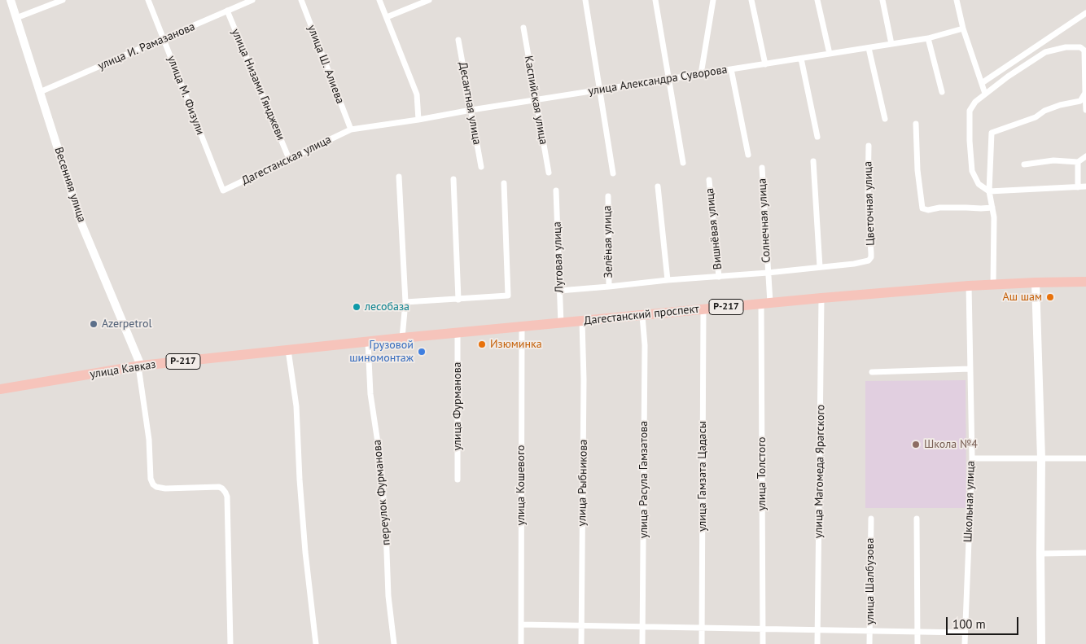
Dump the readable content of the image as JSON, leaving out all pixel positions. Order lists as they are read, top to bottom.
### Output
{
  "streets": {
    "highway": ["Р-217", "Дагестанский проспект", "улица Кавказ"],
    "street": [
      "улица И. Рамазанова",
      "улица Ш. Алиева",
      "улица Александра Суворова",
      "улица Низами Гянджеви",
      "улица М. Физули",
      "Каспийская улица",
      "Десантная улица",
      "Дагестанская улица",
      "Весенняя улица",
      "Цветочная улица",
      "Солнечная улица",
      "Вишнёвая улица",
      "Зелёная улица",
      "Луговая улица",
      "улица Фурманова",
      "улица Магомеда Ярагского",
      "улица Толстого",
      "улица Гамзата Цадасы",
      "улица Расула Гамзатова",
      "улица Рыбникова",
      "улица Кошевого",
      "переулок Фурманова",
      "Школьная улица",
      "улица Шалбузова"
    ]
  },
  "crossings": [
    ["улица И. Рамазанова", "улица Низами Гянджеви"],
    ["улица И. Рамазанова", "улица М. Физули"],
    ["улица И. Рамазанова", "Весенняя улица"],
    ["улица Ш. Алиева", "улица Александра Суворова"],
    ["улица Ш. Алиева", "Дагестанская улица"],
    ["улица Александра Суворова", "Каспийская улица"],
    ["улица Александра Суворова", "Десантная улица"],
    ["улица Александра Суворова", "Дагестанская улица"],
    ["улица Низами Гянджеви", "Дагестанская улица"],
    ["улица М. Физули", "Дагестанская улица"],
    ["Весенняя улица", "улица Кавказ"],
    ["Солнечная улица", "Дагестанский проспект"],
    ["Солнечная улица", "улица Толстого"],
    ["Зелёная улица", "Луговая улица"],
    ["Луговая улица", "Дагестанский проспект"],
    ["Дагестанский проспект", "улица Кавказ"],
    ["Дагестанский проспект", "улица Фурманова"],
    ["Дагестанский проспект", "улица Магомеда Ярагского"],
    ["Дагестанский проспект", "улица Толстого"],
    ["Дагестанский проспект", "улица Гамзата Цадасы"],
    ["Дагестанский проспект", "улица Расула Гамзатова"],
    ["Дагестанский проспект", "улица Рыбникова"],
    ["Дагестанский проспект", "улица Кошевого"],
    ["Дагестанский проспект", "переулок Фурманова"],
    ["Дагестанский проспект", "Школьная улица"],
    ["улица Кавказ", "переулок Фурманова"]
  ],
  "places": [
    "Аш шам",
    "лесобаза",
    "Azerpetrol",
    "Изюминка",
    "Грузовой шиномонтаж",
    "Школа №4"
  ],
  "scale_bar": "100 m"
}
